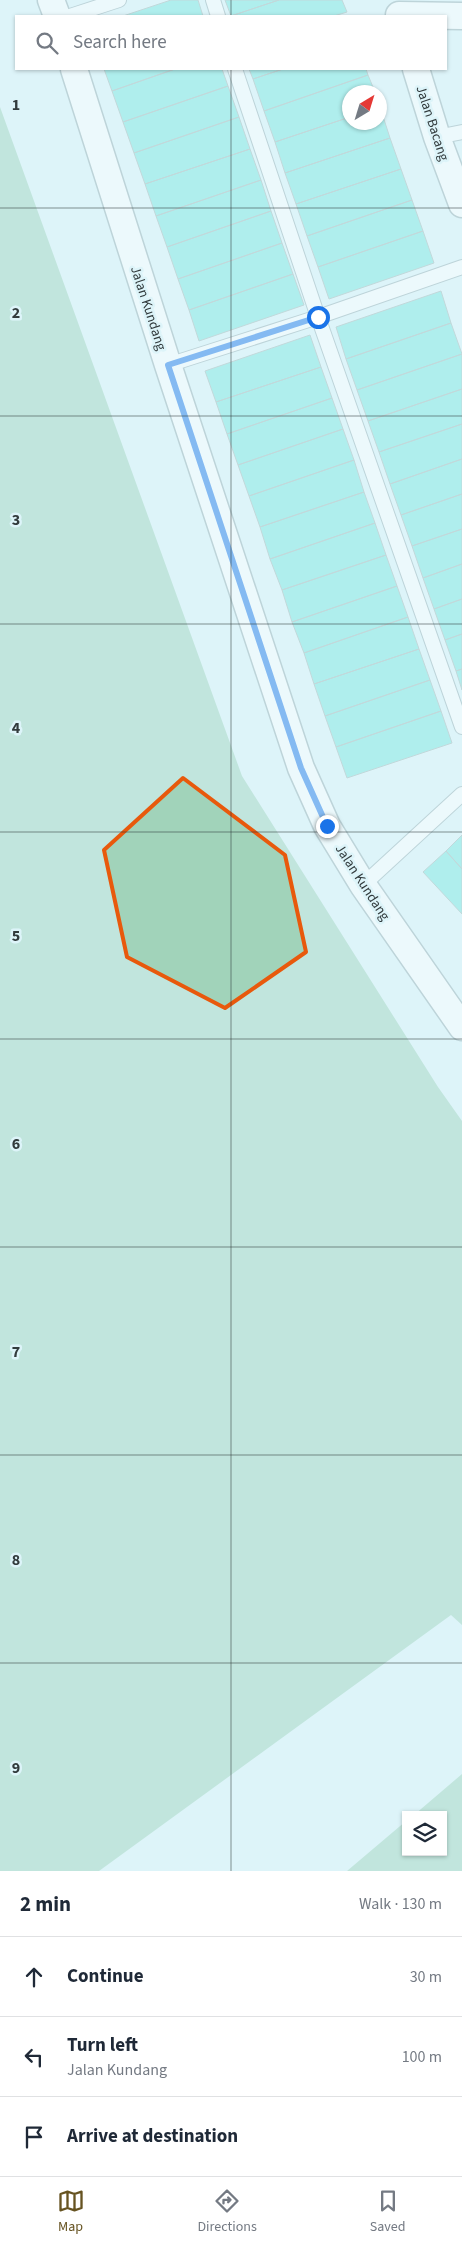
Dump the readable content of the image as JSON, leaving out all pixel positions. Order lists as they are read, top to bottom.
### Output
{
  "streets": {
    "street": ["Jalan Bacang", "Jalan Kundang"]
  },
  "north": "top right",
  "page": {
    "search": "Search here",
    "heading": ["2 min", "Walk · 130 m"],
    "list": [
      ["Continue", "30 m"],
      ["Turn left", "Jalan Kundang", "100 m"],
      "Arrive at destination"
    ],
    "nav": ["Map", "Directions", "Saved"]
  },
  "grid": {
    "rows": [
      "1",
      "2",
      "3",
      "4",
      "5",
      "6",
      "7",
      "8",
      "9"
    ]
  }
}
